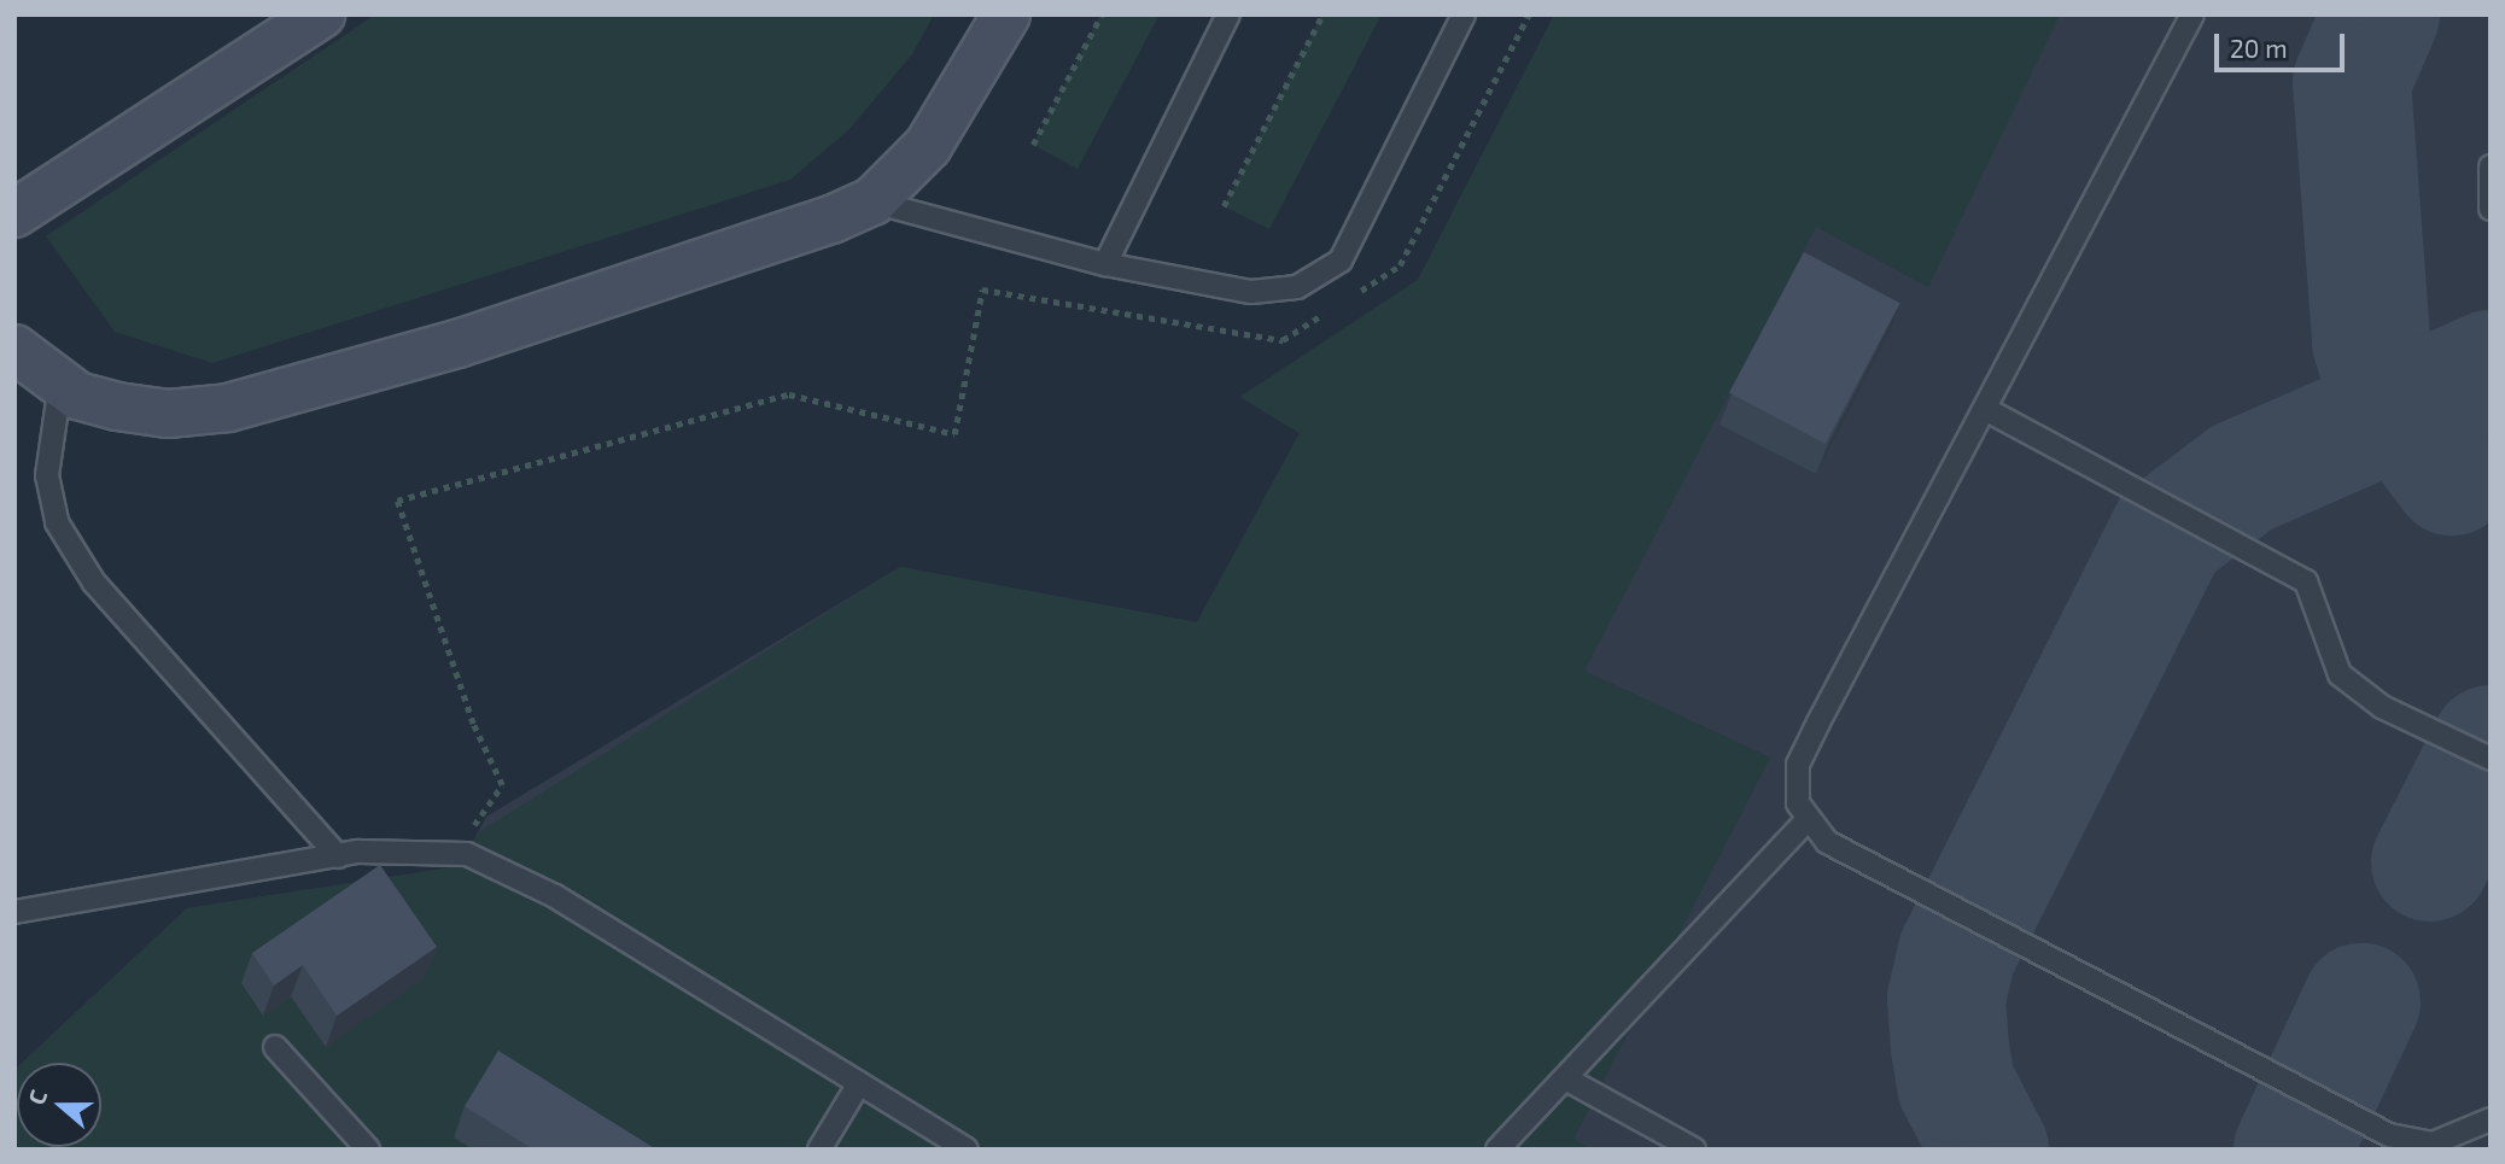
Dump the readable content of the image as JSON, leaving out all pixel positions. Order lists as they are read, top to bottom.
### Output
{
  "scale_bar": "20 m",
  "north": "left"
}
